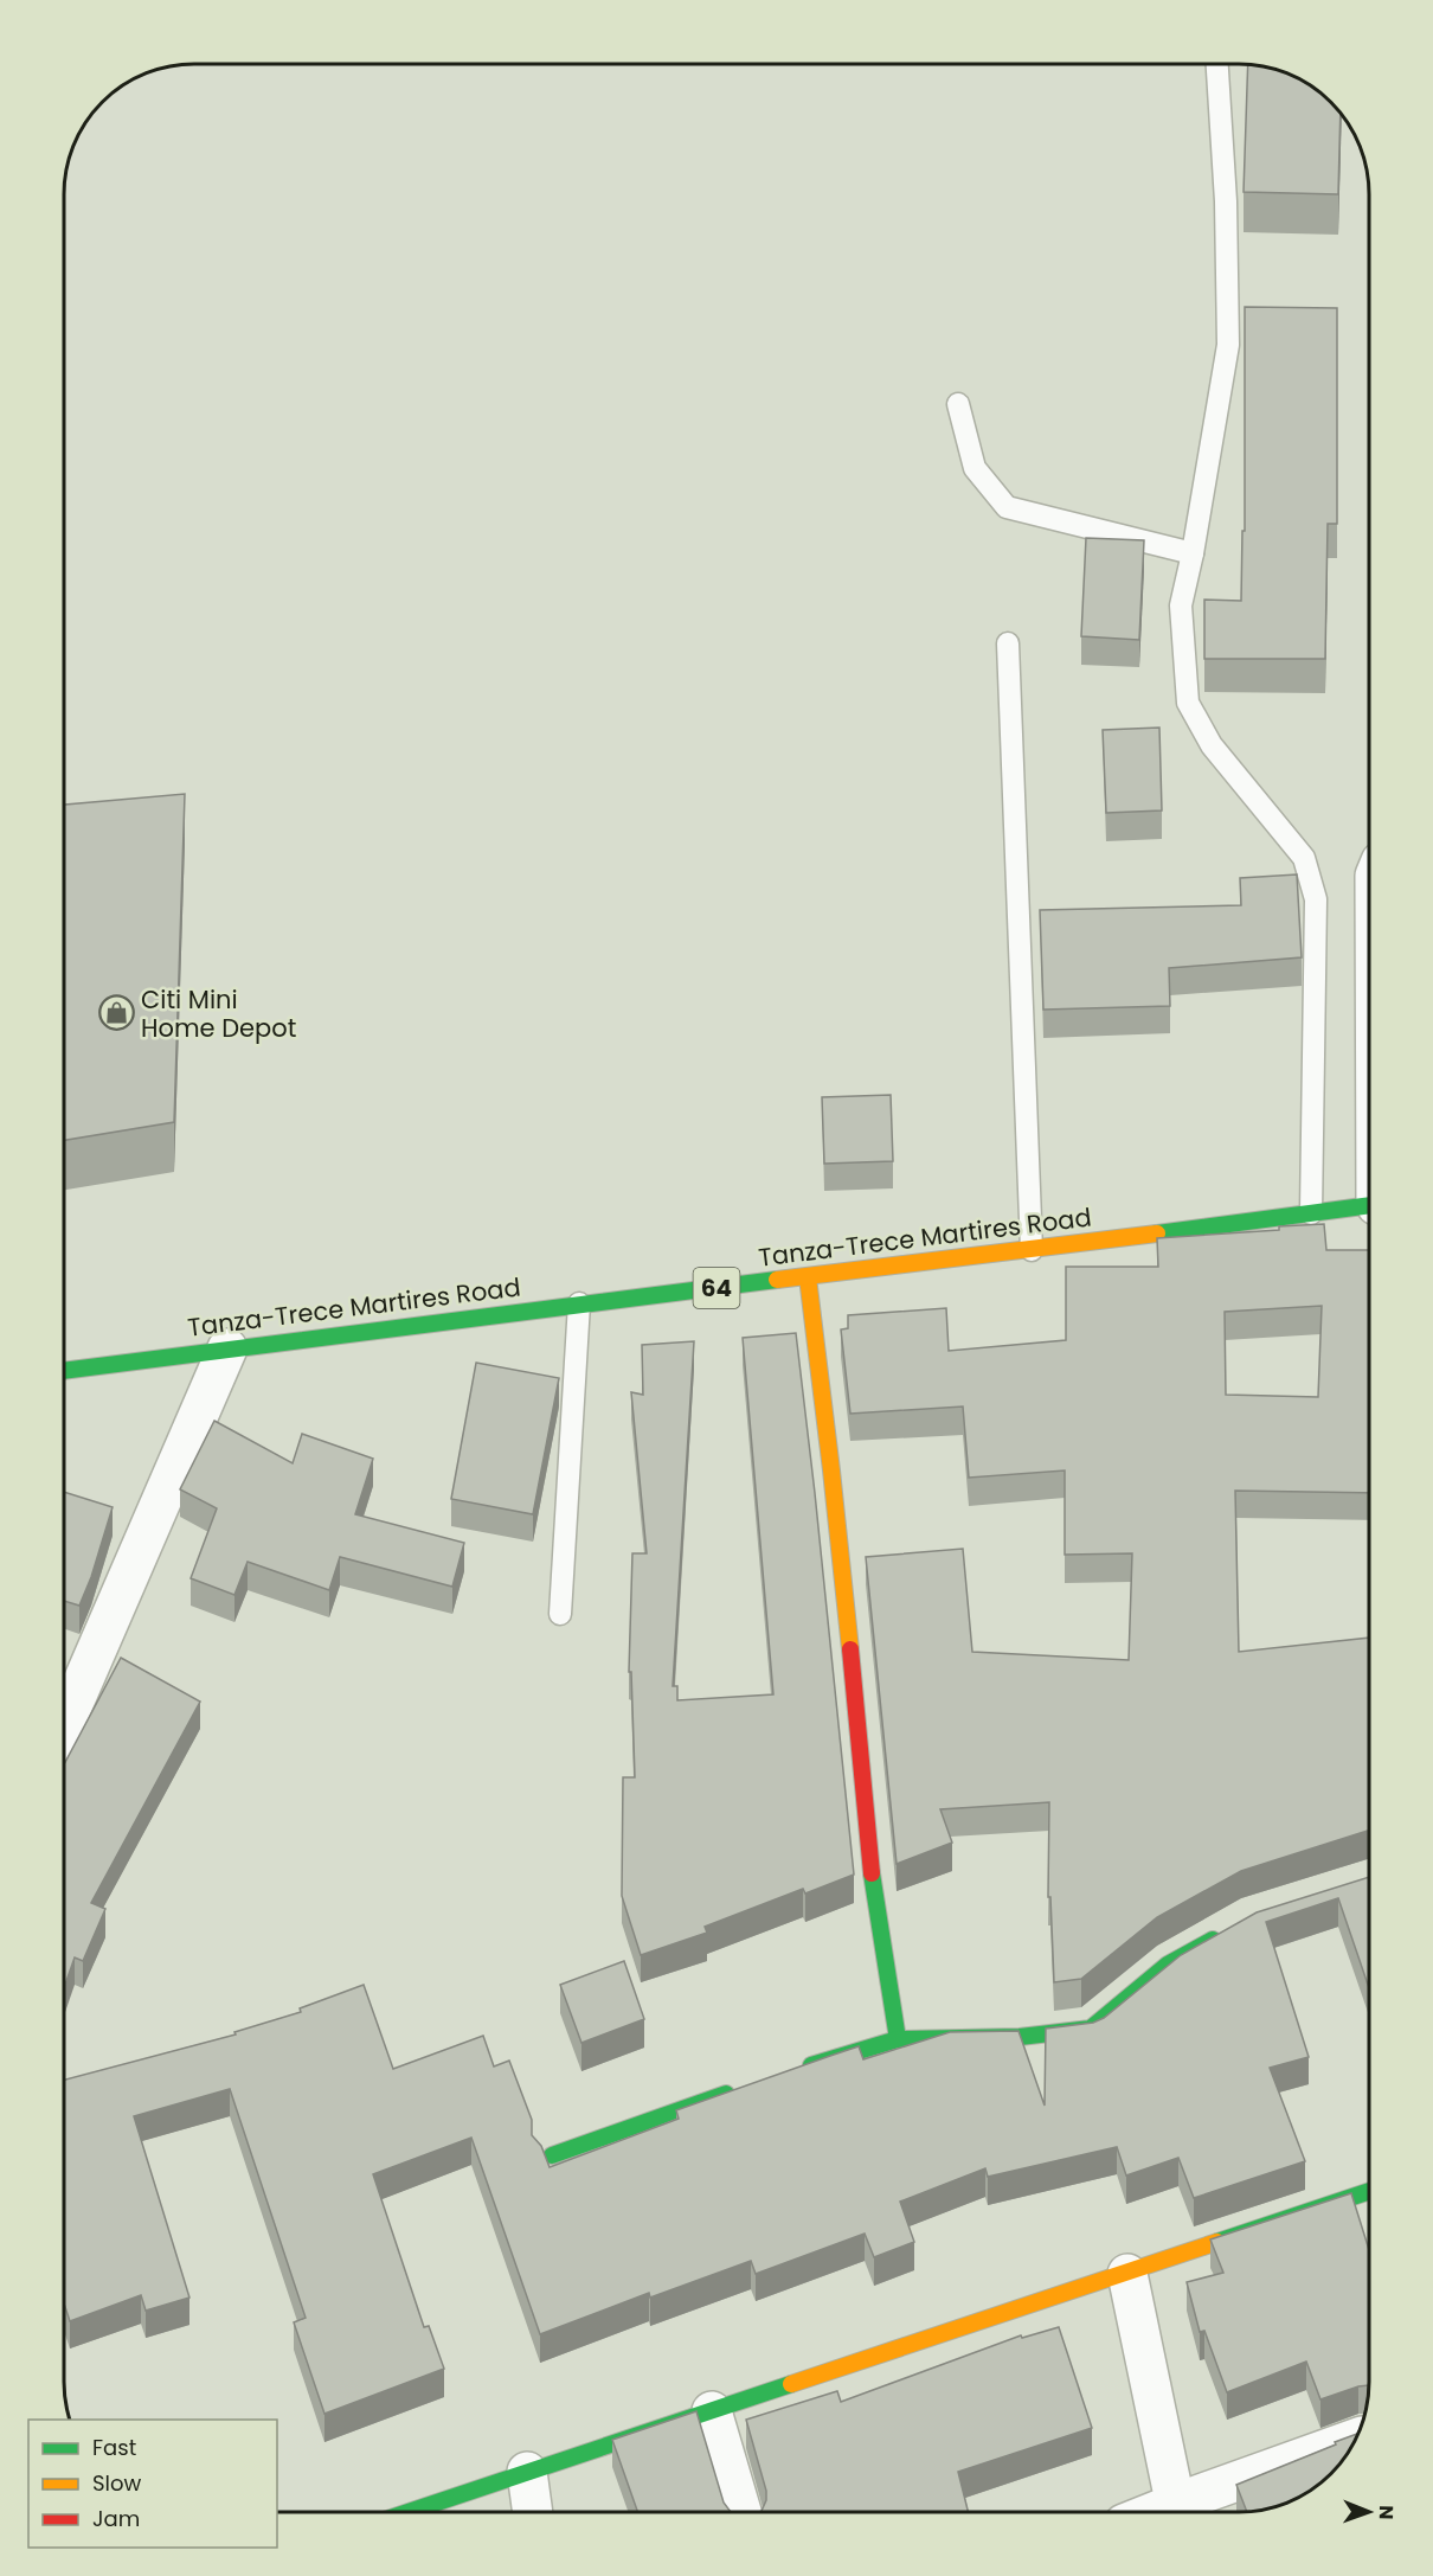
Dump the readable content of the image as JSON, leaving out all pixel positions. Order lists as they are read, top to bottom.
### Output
{
  "streets": {
    "street": ["Tanza-Trece Martires Road", "64"]
  },
  "places": {
    "shop": ["Citi Mini Home Depot"]
  },
  "legend": ["Fast", "Slow", "Jam"],
  "north": "right"
}
